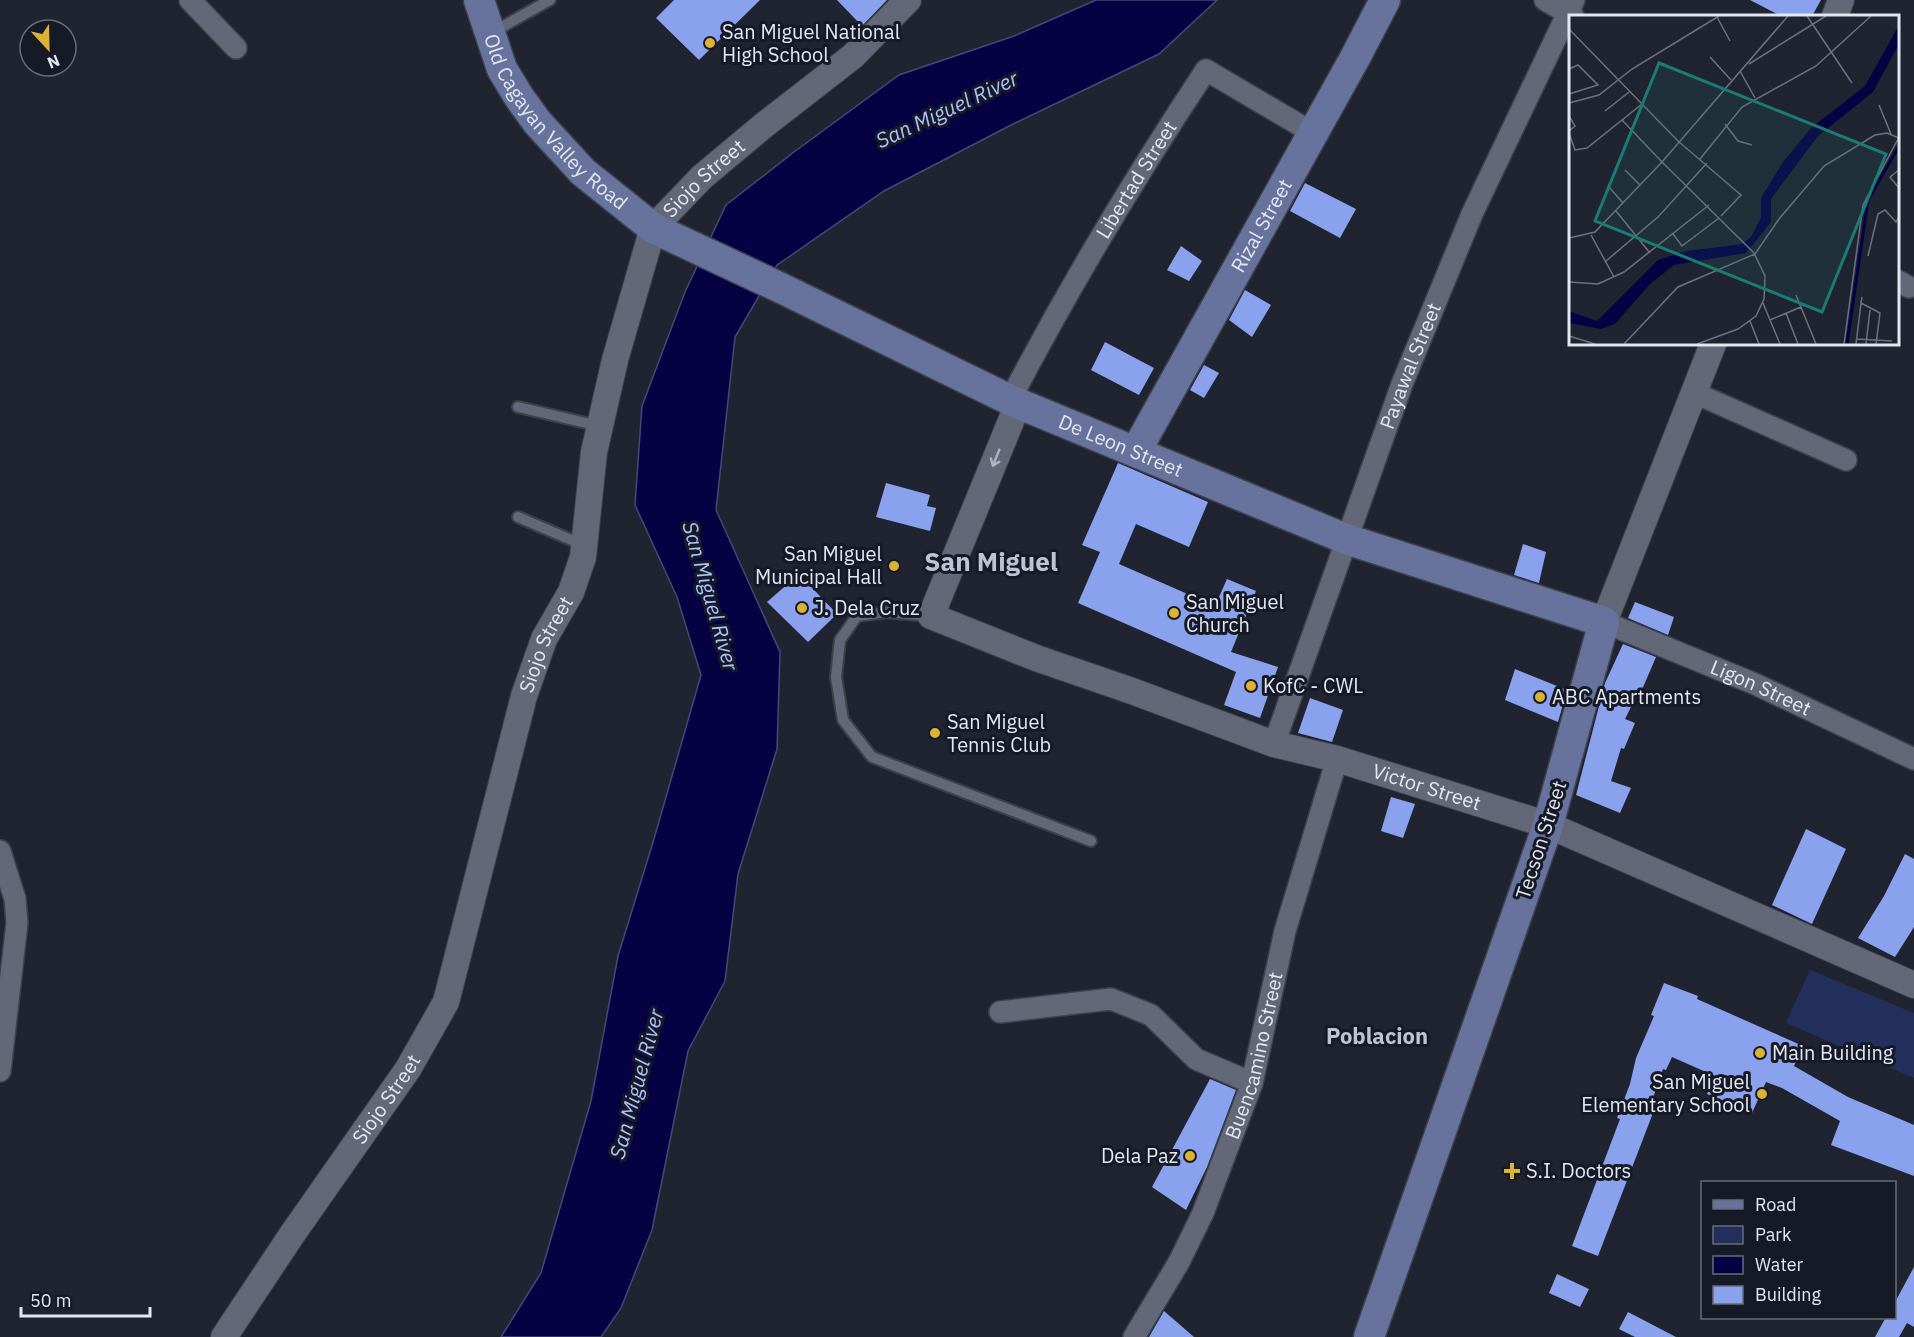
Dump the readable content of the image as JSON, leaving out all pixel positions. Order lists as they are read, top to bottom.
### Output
{
  "streets": {
    "main road": [
      "Old Cagayan Valley Road",
      "Rizal Street",
      "De Leon Street",
      "Tecson Street"
    ],
    "street": [
      "Siojo Street",
      "Libertad Street",
      "Payawal Street",
      "Ligon Street",
      "Victor Street",
      "Buencamino Street"
    ]
  },
  "crossings": [
    ["Old Cagayan Valley Road", "Siojo Street"],
    ["Old Cagayan Valley Road", "De Leon Street"],
    ["Siojo Street", "De Leon Street"],
    ["Libertad Street", "Rizal Street"],
    ["Libertad Street", "De Leon Street"],
    ["Libertad Street", "Victor Street"],
    ["Rizal Street", "De Leon Street"],
    ["Payawal Street", "De Leon Street"],
    ["Payawal Street", "Victor Street"],
    ["De Leon Street", "Ligon Street"],
    ["De Leon Street", "Tecson Street"],
    ["Ligon Street", "Tecson Street"],
    ["Victor Street", "Tecson Street"],
    ["Victor Street", "Buencamino Street"]
  ],
  "districts": ["San Miguel", "Poblacion"],
  "water": ["San Miguel River"],
  "places": {
    "other": [
      "San Miguel National High School",
      "San Miguel Municipal Hall",
      "J. Dela Cruz",
      "San Miguel Church",
      "KofC - CWL",
      "ABC Apartments",
      "San Miguel Tennis Club",
      "Main Building",
      "San Miguel Elementary School",
      "Dela Paz"
    ],
    "health": ["S.I. Doctors"]
  },
  "legend": [
    "Road",
    "Park",
    "Water",
    "Building"
  ],
  "scale_bar": "50 m",
  "north": "bottom"
}
